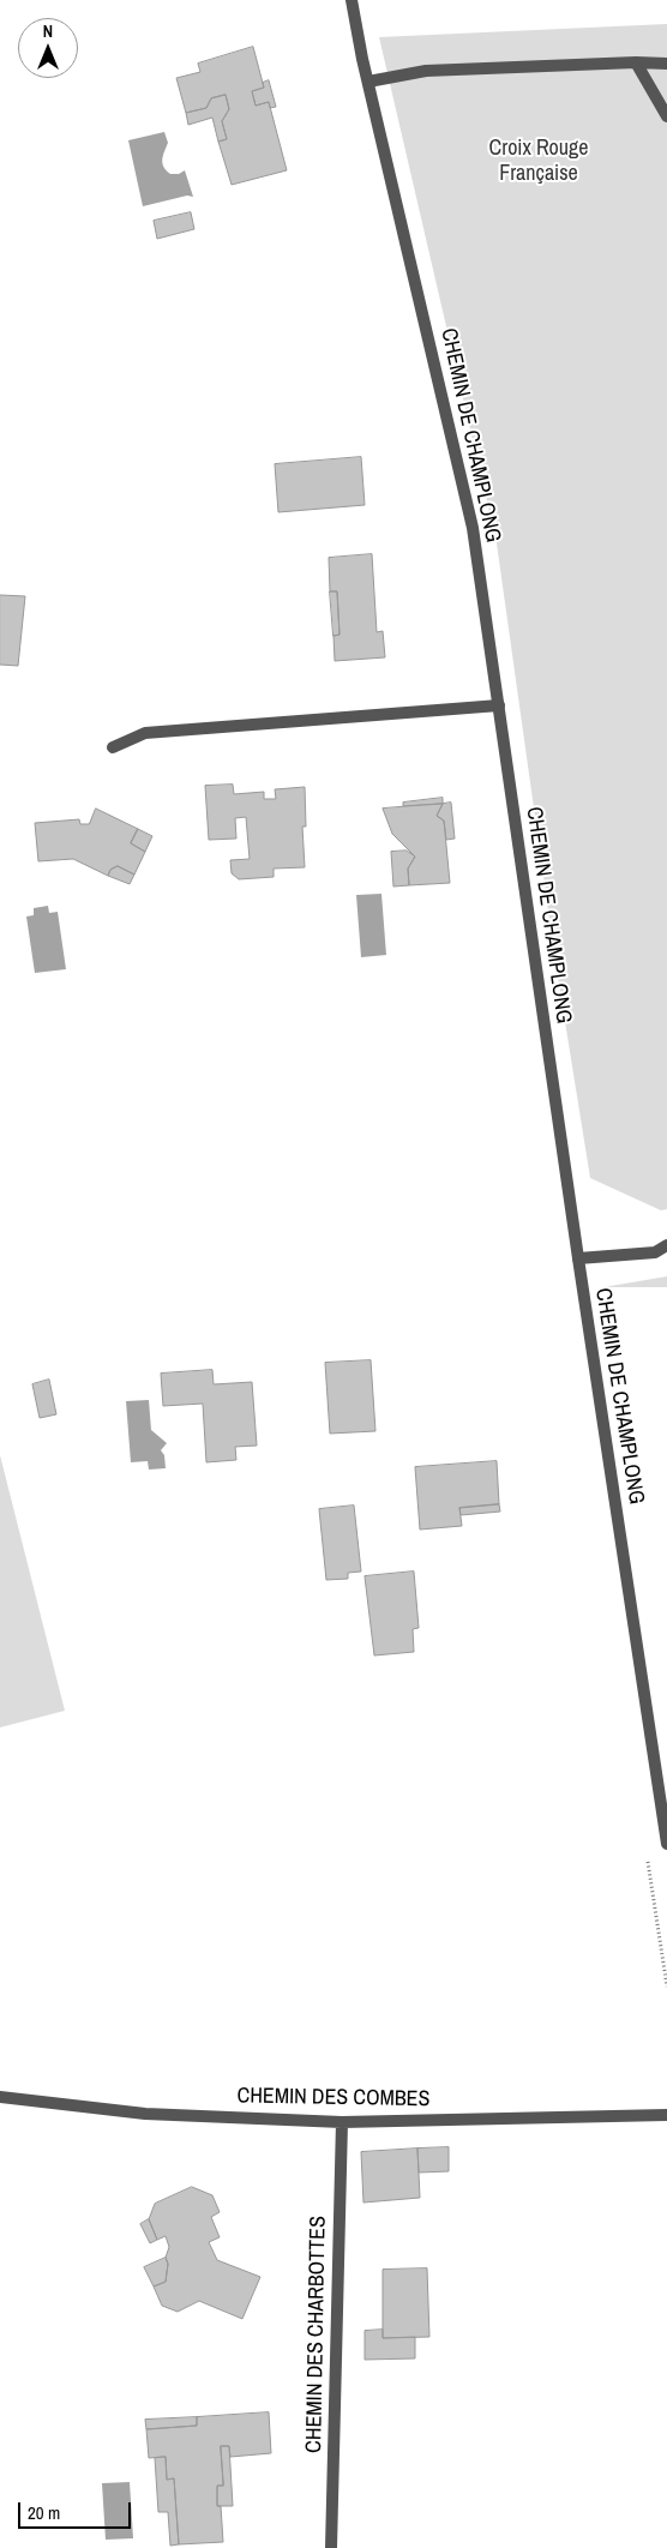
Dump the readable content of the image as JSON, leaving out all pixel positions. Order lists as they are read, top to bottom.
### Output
{
  "streets": {
    "street": ["CHEMIN DE CHAMPLONG", "CHEMIN DES COMBES", "CHEMIN DES CHARBOTTES"]
  },
  "crossings": [
    ["CHEMIN DES COMBES", "CHEMIN DES CHARBOTTES"]
  ],
  "parks": ["Croix Rouge Française"],
  "scale_bar": "20 m",
  "north": "top"
}
